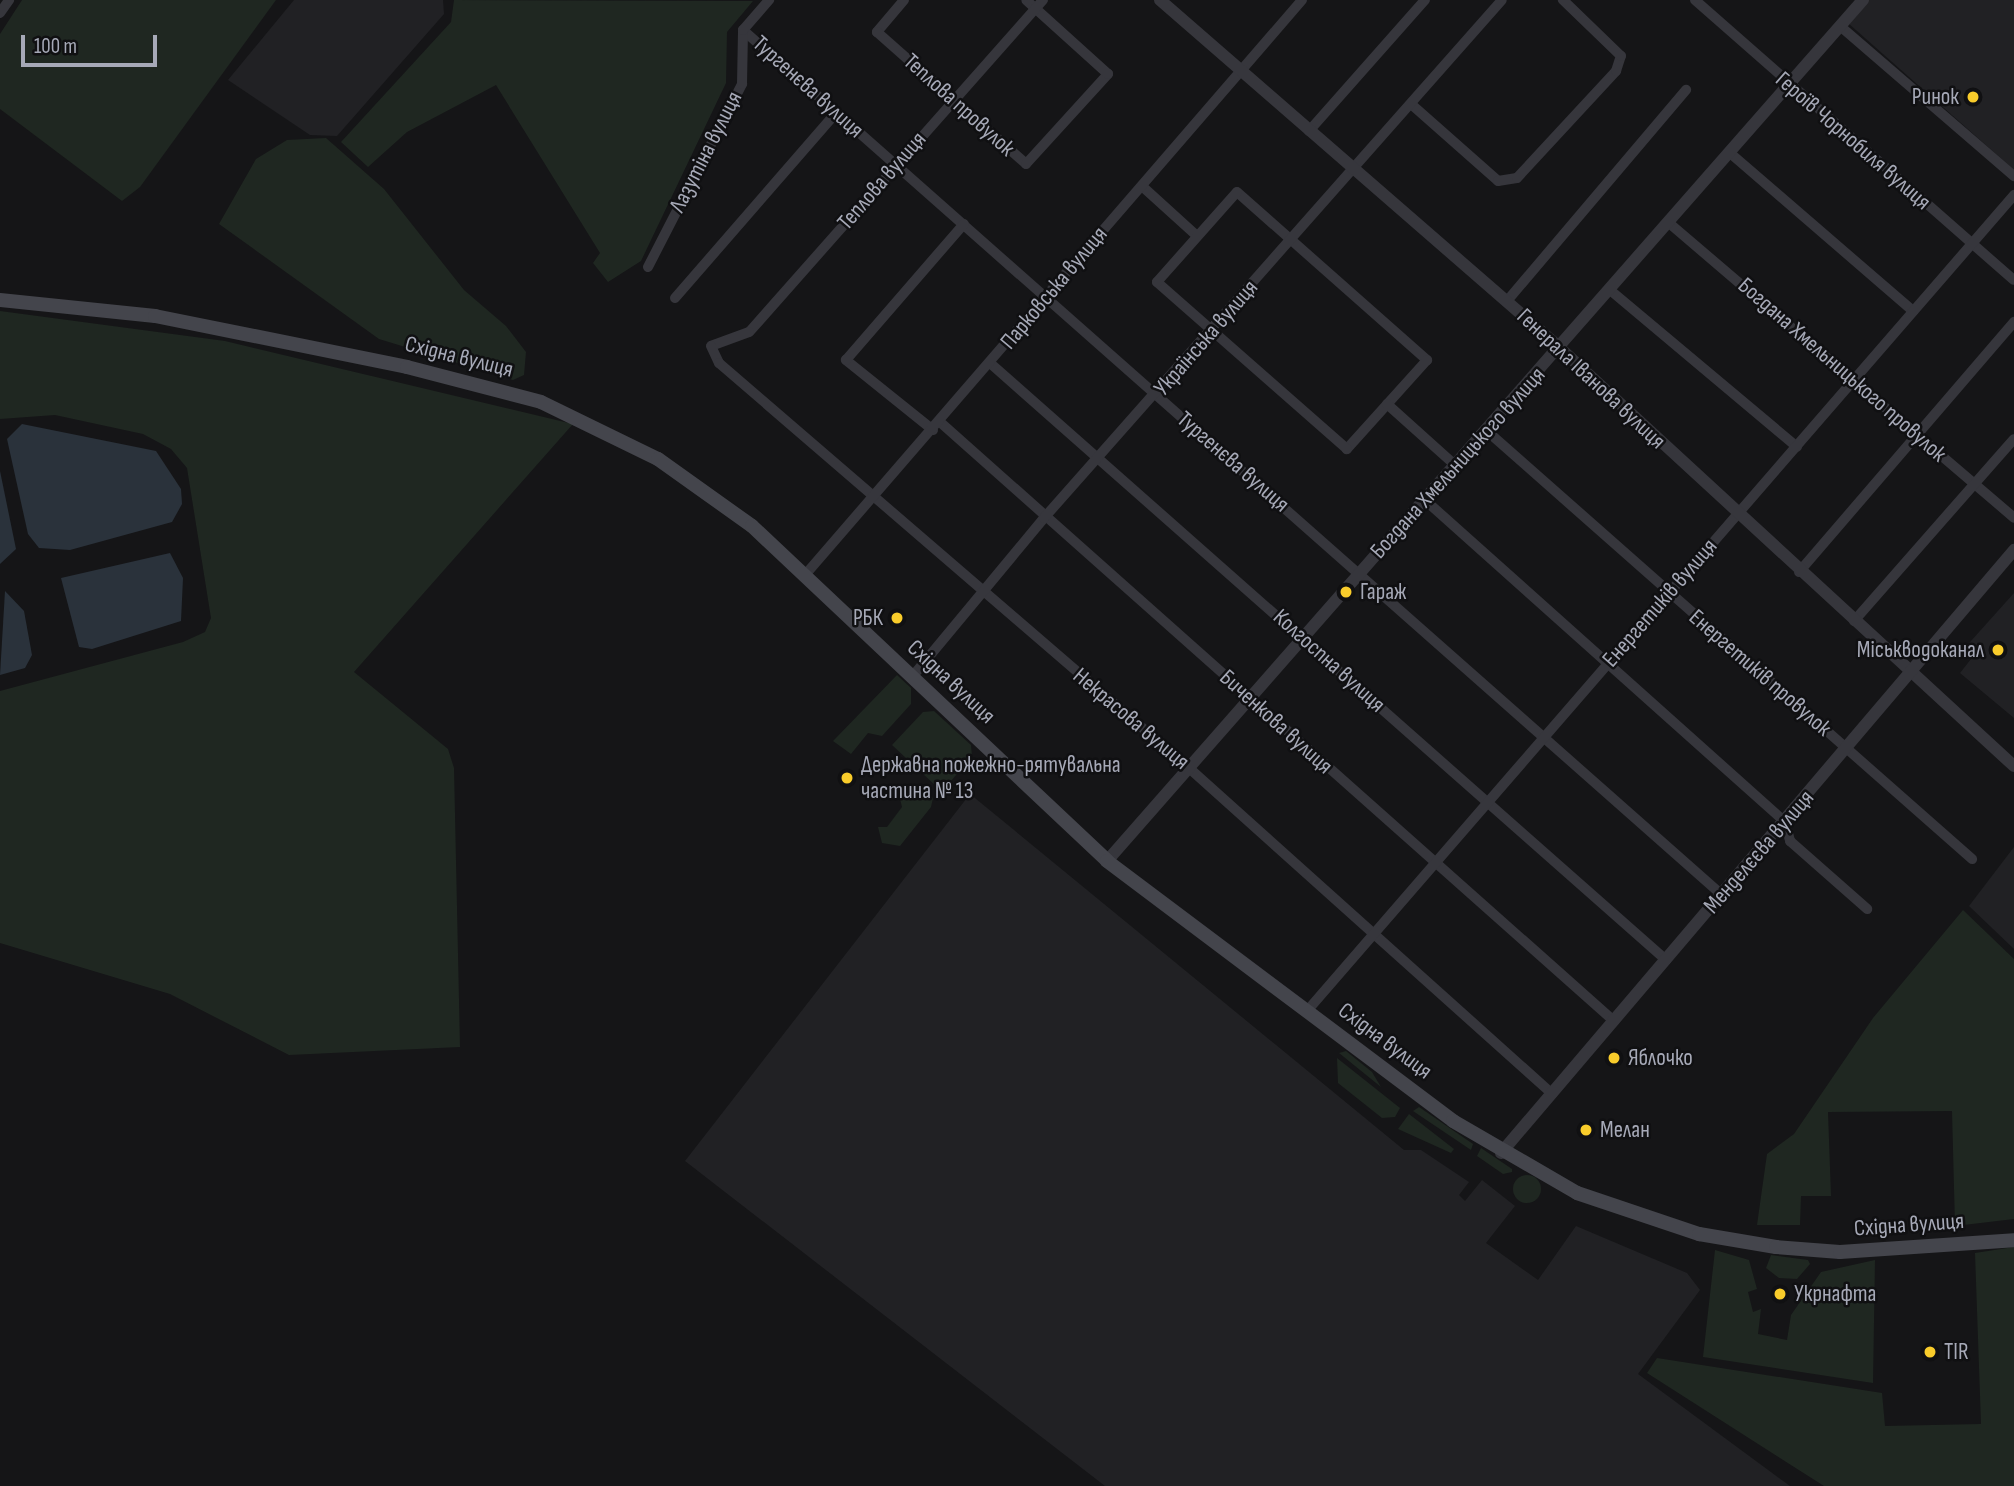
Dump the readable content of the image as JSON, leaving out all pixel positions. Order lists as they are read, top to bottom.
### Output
{
  "streets": {
    "main road": ["Східна вулиця"],
    "street": [
      "Тургенєва вулиця",
      "Теплова провулок",
      "Героїв Чорнобиля вулиця",
      "Лазутіна вулиця",
      "Теплова вулиця",
      "Парковська вулиця",
      "Українська вулиця",
      "Богдана Хмельницького провулок",
      "Генерала Іванова вулиця",
      "Богдана Хмельницького вулиця",
      "Енергетиків вулиця",
      "Колгоспна вулиця",
      "Енергетиків провулок",
      "Некрасова вулиця",
      "Биченкова вулиця",
      "Менделєєва вулиця"
    ]
  },
  "crossings": [
    ["Тургенєва вулиця", "Лазутіна вулиця"],
    ["Тургенєва вулиця", "Теплова вулиця"],
    ["Тургенєва вулиця", "Парковська вулиця"],
    ["Тургенєва вулиця", "Українська вулиця"],
    ["Тургенєва вулиця", "Богдана Хмельницького вулиця"],
    ["Тургенєва вулиця", "Енергетиків вулиця"],
    ["Тургенєва вулиця", "Биченкова вулиця"],
    ["Тургенєва вулиця", "Менделєєва вулиця"],
    ["Теплова провулок", "Теплова вулиця"],
    ["Героїв Чорнобиля вулиця", "Богдана Хмельницького вулиця"],
    ["Героїв Чорнобиля вулиця", "Енергетиків вулиця"],
    ["Теплова вулиця", "Некрасова вулиця"],
    ["Парковська вулиця", "Східна вулиця"],
    ["Парковська вулиця", "Генерала Іванова вулиця"],
    ["Парковська вулиця", "Колгоспна вулиця"],
    ["Парковська вулиця", "Некрасова вулиця"],
    ["Парковська вулиця", "Биченкова вулиця"],
    ["Українська вулиця", "Східна вулиця"],
    ["Українська вулиця", "Генерала Іванова вулиця"],
    ["Українська вулиця", "Колгоспна вулиця"],
    ["Українська вулиця", "Некрасова вулиця"],
    ["Українська вулиця", "Биченкова вулиця"],
    ["Східна вулиця", "Богдана Хмельницького вулиця"],
    ["Східна вулиця", "Енергетиків вулиця"],
    ["Східна вулиця", "Менделєєва вулиця"],
    ["Богдана Хмельницького провулок", "Богдана Хмельницького вулиця"],
    ["Богдана Хмельницького провулок", "Енергетиків вулиця"],
    ["Генерала Іванова вулиця", "Богдана Хмельницького вулиця"],
    ["Генерала Іванова вулиця", "Енергетиків вулиця"],
    ["Генерала Іванова вулиця", "Менделєєва вулиця"],
    ["Богдана Хмельницького вулиця", "Колгоспна вулиця"],
    ["Богдана Хмельницького вулиця", "Енергетиків провулок"],
    ["Богдана Хмельницького вулиця", "Некрасова вулиця"],
    ["Богдана Хмельницького вулиця", "Биченкова вулиця"],
    ["Енергетиків вулиця", "Колгоспна вулиця"],
    ["Енергетиків вулиця", "Енергетиків провулок"],
    ["Енергетиків вулиця", "Некрасова вулиця"],
    ["Енергетиків вулиця", "Биченкова вулиця"],
    ["Колгоспна вулиця", "Менделєєва вулиця"],
    ["Енергетиків провулок", "Менделєєва вулиця"],
    ["Некрасова вулиця", "Менделєєва вулиця"],
    ["Биченкова вулиця", "Менделєєва вулиця"]
  ],
  "places": [
    "Ринок",
    "Гараж",
    "РБК",
    "Міськводоканал",
    "Державна пожежно-рятувальна частина № 13",
    "Яблочко",
    "Мелан",
    "Укрнафта",
    "TIR"
  ],
  "scale_bar": "100 m"
}
